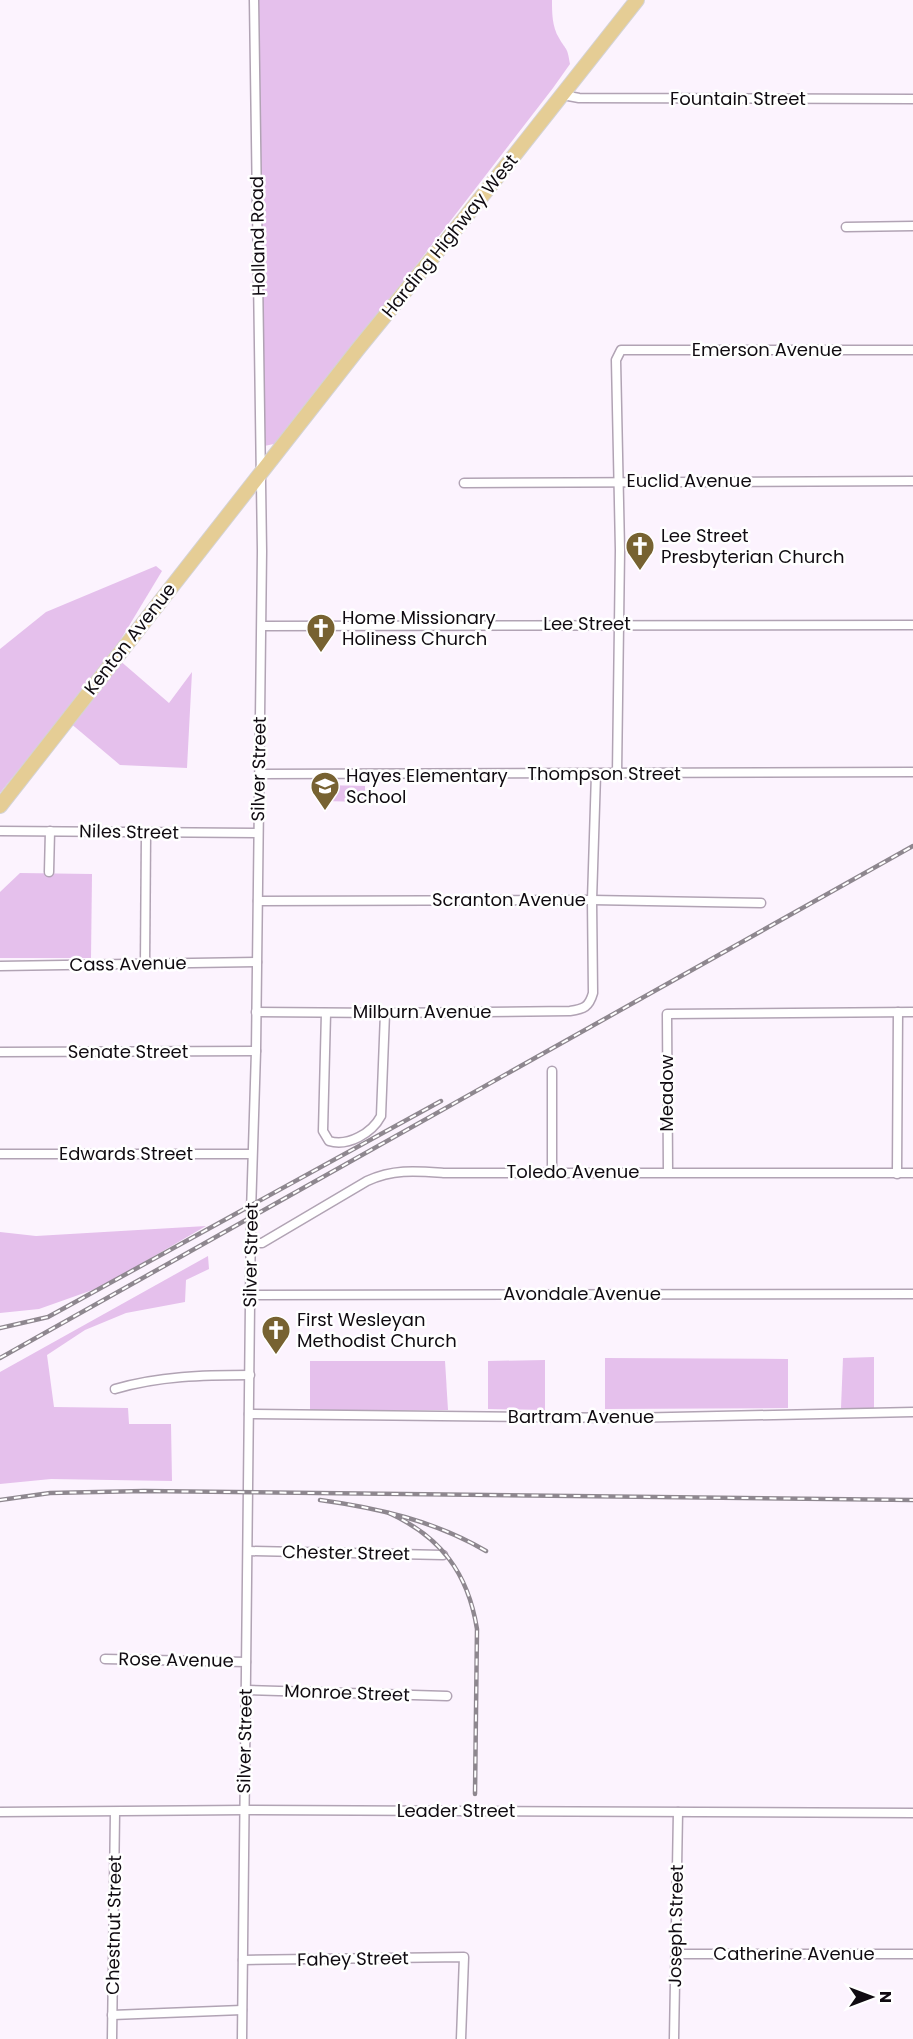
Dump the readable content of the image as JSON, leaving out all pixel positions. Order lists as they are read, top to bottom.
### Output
{
  "streets": {
    "main road": ["Harding Highway West", "Kenton Avenue"],
    "street": [
      "Fountain Street",
      "Holland Road",
      "Emerson Avenue",
      "Euclid Avenue",
      "Lee Street",
      "Silver Street",
      "Thompson Street",
      "Niles Street",
      "Scranton Avenue",
      "Cass Avenue",
      "Milburn Avenue",
      "Senate Street",
      "Meadow",
      "Edwards Street",
      "Toledo Avenue",
      "Avondale Avenue",
      "Bartram Avenue",
      "Chester Street",
      "Rose Avenue",
      "Monroe Street",
      "Leader Street",
      "Chestnut Street",
      "Joseph Street",
      "Catherine Avenue",
      "Fahey Street"
    ]
  },
  "crossings": [
    ["Fountain Street", "Harding Highway West"],
    ["Holland Road", "Harding Highway West"],
    ["Holland Road", "Kenton Avenue"],
    ["Holland Road", "Silver Street"],
    ["Harding Highway West", "Kenton Avenue"],
    ["Harding Highway West", "Silver Street"],
    ["Emerson Avenue", "Euclid Avenue"],
    ["Lee Street", "Silver Street"],
    ["Kenton Avenue", "Silver Street"],
    ["Silver Street", "Thompson Street"],
    ["Silver Street", "Niles Street"],
    ["Silver Street", "Scranton Avenue"],
    ["Silver Street", "Cass Avenue"],
    ["Silver Street", "Milburn Avenue"],
    ["Silver Street", "Senate Street"],
    ["Silver Street", "Edwards Street"],
    ["Silver Street", "Toledo Avenue"],
    ["Silver Street", "Avondale Avenue"],
    ["Silver Street", "Bartram Avenue"],
    ["Silver Street", "Chester Street"],
    ["Silver Street", "Rose Avenue"],
    ["Silver Street", "Monroe Street"],
    ["Silver Street", "Leader Street"],
    ["Silver Street", "Fahey Street"],
    ["Scranton Avenue", "Milburn Avenue"],
    ["Meadow", "Toledo Avenue"],
    ["Leader Street", "Chestnut Street"],
    ["Leader Street", "Joseph Street"],
    ["Joseph Street", "Catherine Avenue"]
  ],
  "places": {
    "church": ["Lee Street Presbyterian Church", "Home Missionary Holiness Church", "First Wesleyan Methodist Church"],
    "school or university": ["Hayes Elementary School"]
  },
  "north": "right"
}
